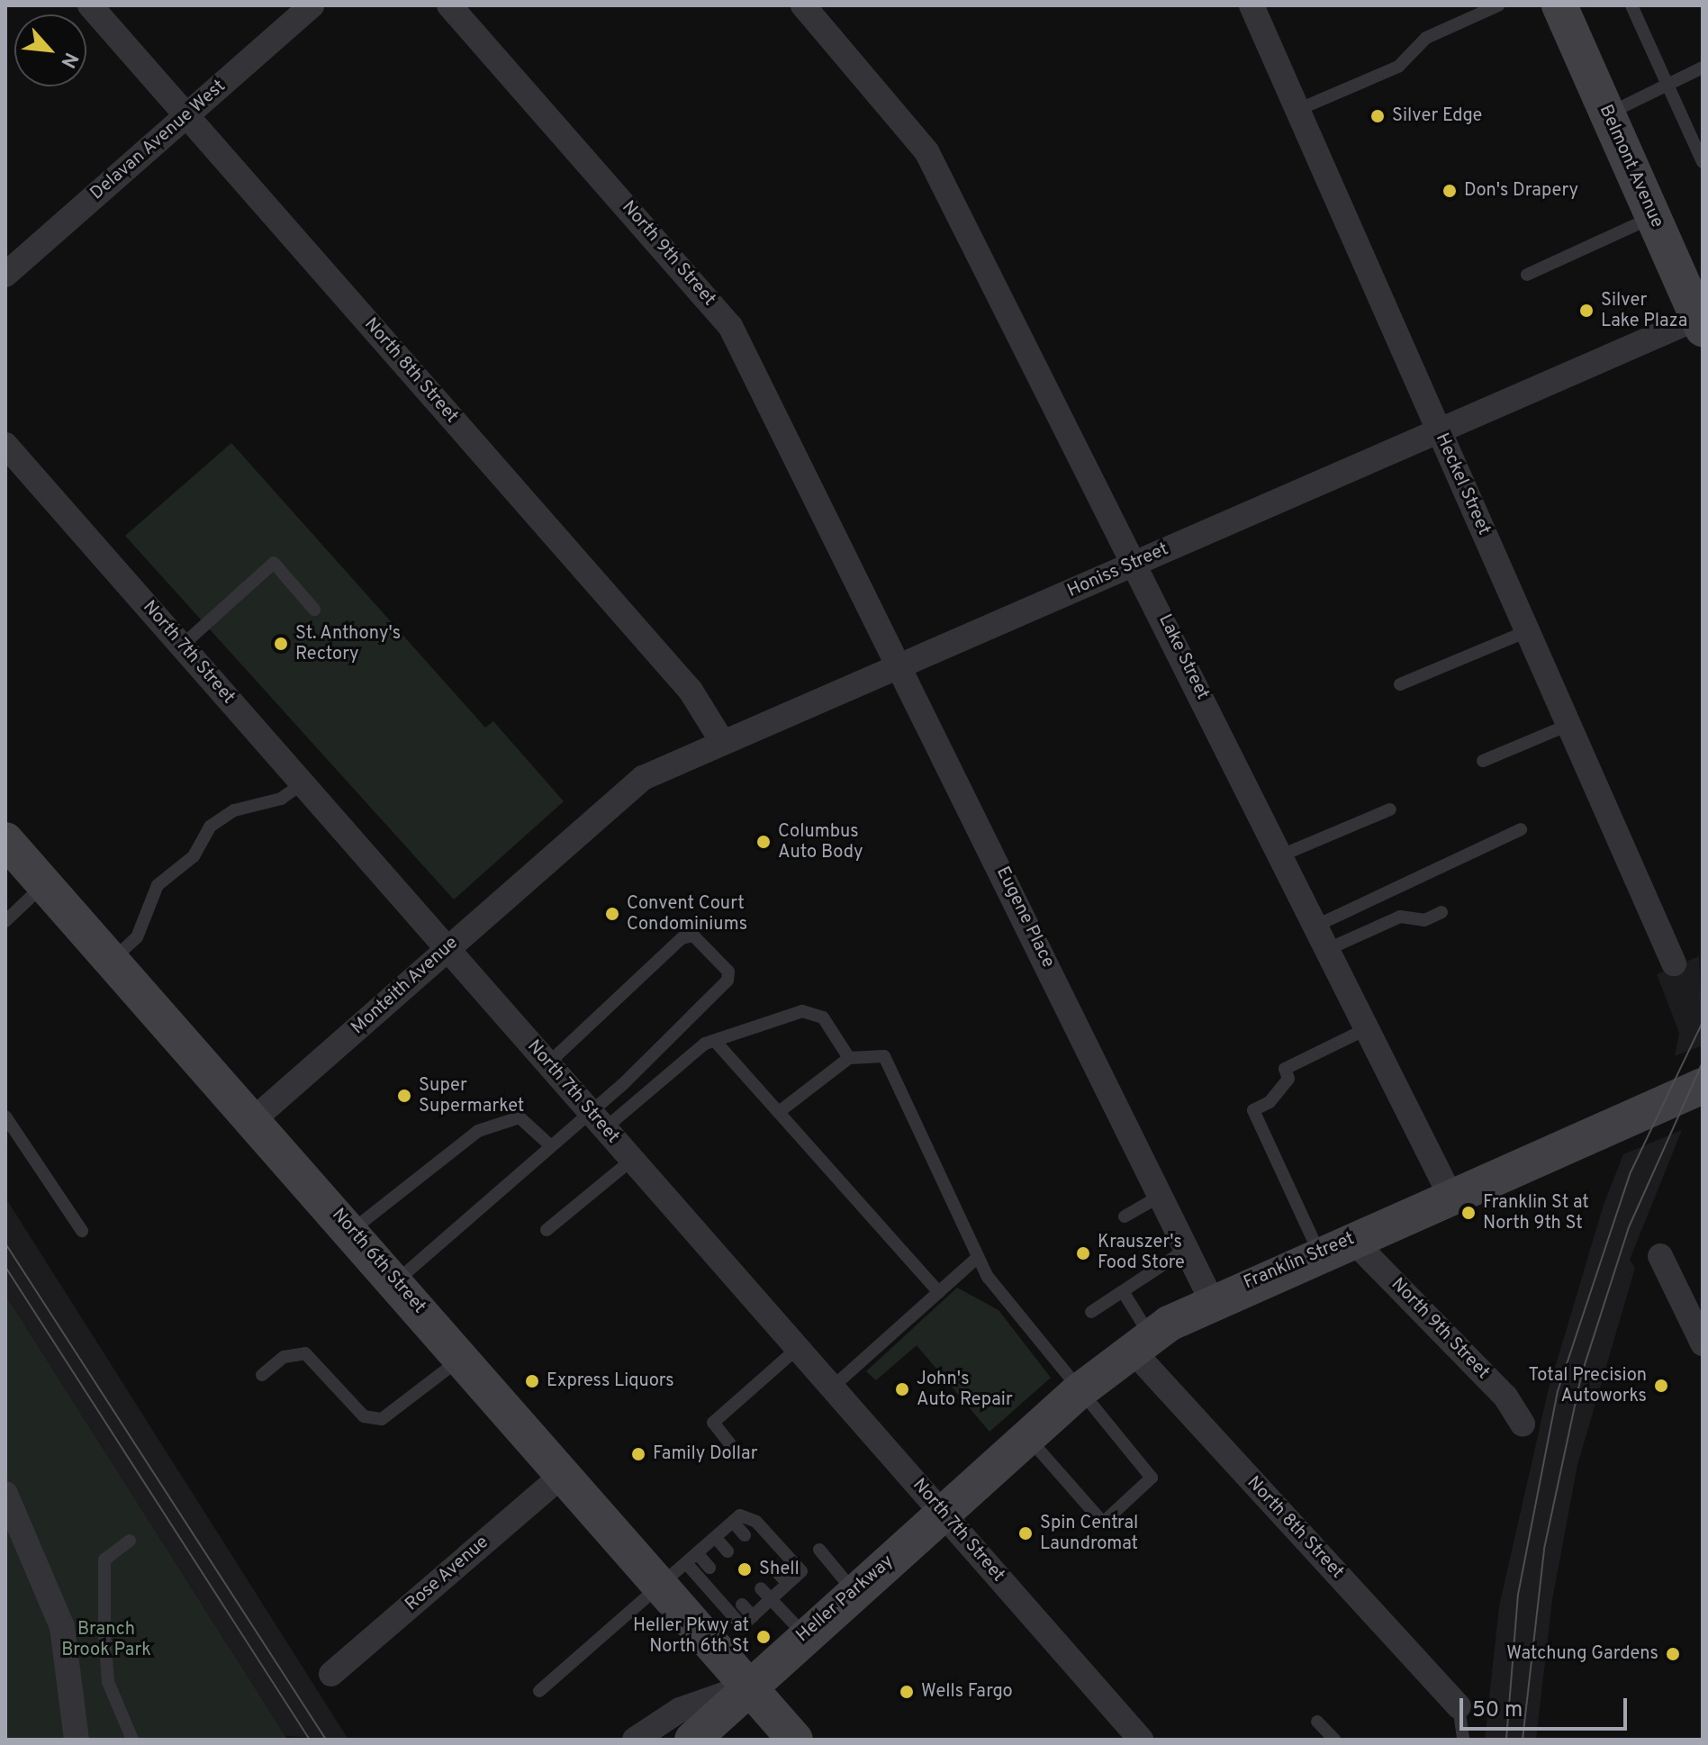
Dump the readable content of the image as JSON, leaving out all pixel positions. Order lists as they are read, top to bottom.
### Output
{
  "streets": {
    "street": [
      "Delavan Avenue West",
      "Belmont Avenue",
      "North 9th Street",
      "North 8th Street",
      "Heckel Street",
      "Honiss Street",
      "North 7th Street",
      "Lake Street",
      "Eugene Place",
      "Monteith Avenue",
      "North 6th Street",
      "Franklin Street",
      "Rose Avenue",
      "Heller Parkway"
    ]
  },
  "crossings": [
    ["Delavan Avenue West", "North 8th Street"],
    ["Belmont Avenue", "Honiss Street"],
    ["North 9th Street", "Eugene Place"],
    ["North 9th Street", "Franklin Street"],
    ["North 8th Street", "Honiss Street"],
    ["North 8th Street", "Franklin Street"],
    ["Heckel Street", "Honiss Street"],
    ["Honiss Street", "Lake Street"],
    ["Honiss Street", "Eugene Place"],
    ["Honiss Street", "Monteith Avenue"],
    ["North 7th Street", "Monteith Avenue"],
    ["North 7th Street", "Franklin Street"],
    ["North 7th Street", "Heller Parkway"],
    ["Lake Street", "Franklin Street"],
    ["Eugene Place", "Franklin Street"],
    ["Monteith Avenue", "North 6th Street"],
    ["North 6th Street", "Rose Avenue"],
    ["North 6th Street", "Heller Parkway"],
    ["Franklin Street", "Heller Parkway"]
  ],
  "parks": ["Branch Brook Park"],
  "places": [
    "Silver Edge",
    "Don's Drapery",
    "Silver Lake Plaza",
    "St. Anthony's Rectory",
    "Columbus Auto Body",
    "Convent Court Condominiums",
    "Super Supermarket",
    "Franklin St at North 9th St",
    "Krauszer's Food Store",
    "Express Liquors",
    "Total Precision Autoworks",
    "John's Auto Repair",
    "Family Dollar",
    "Spin Central Laundromat",
    "Shell",
    "Heller Pkwy at North 6th St",
    "Watchung Gardens",
    "Wells Fargo"
  ],
  "scale_bar": "50 m",
  "north": "bottom right"
}
